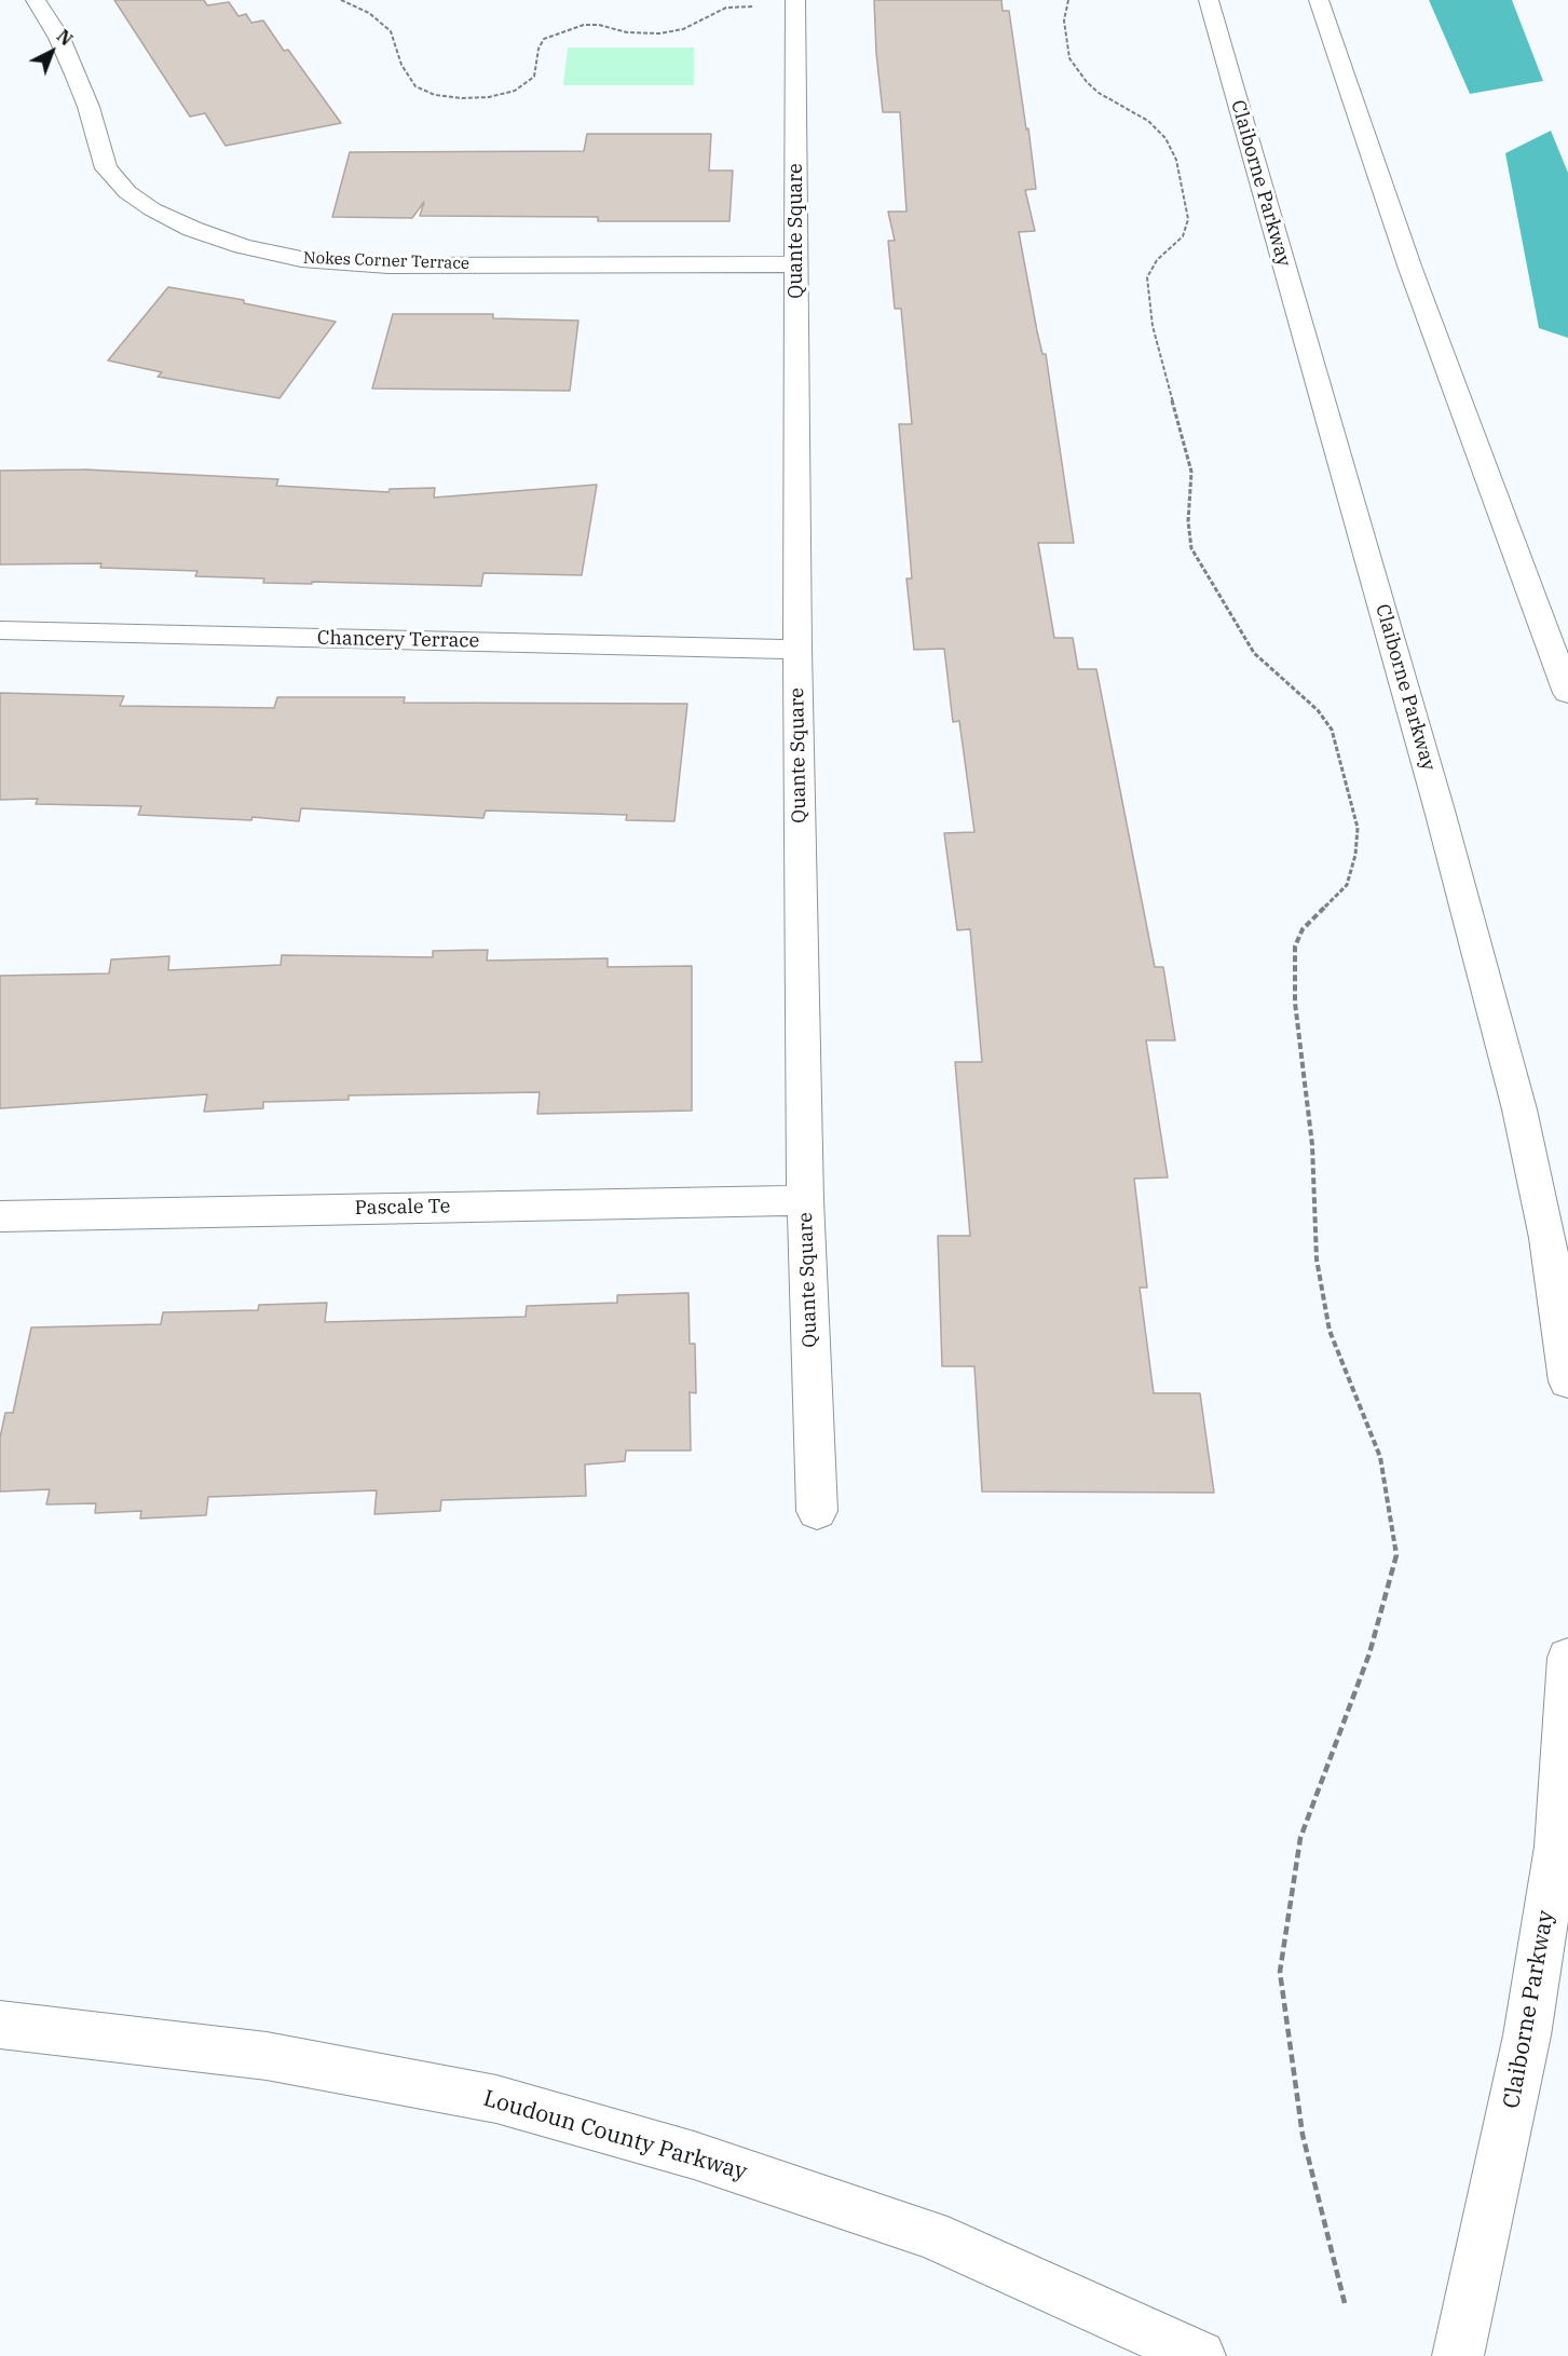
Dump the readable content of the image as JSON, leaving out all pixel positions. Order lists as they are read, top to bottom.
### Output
{
  "streets": {
    "street": [
      "Claiborne Parkway",
      "Quante Square",
      "Nokes Corner Terrace",
      "Chancery Terrace",
      "Pascale Te",
      "Loudoun County Parkway"
    ]
  },
  "crossings": [
    ["Quante Square", "Nokes Corner Terrace"],
    ["Quante Square", "Chancery Terrace"],
    ["Quante Square", "Pascale Te"]
  ],
  "north": "top right"
}
